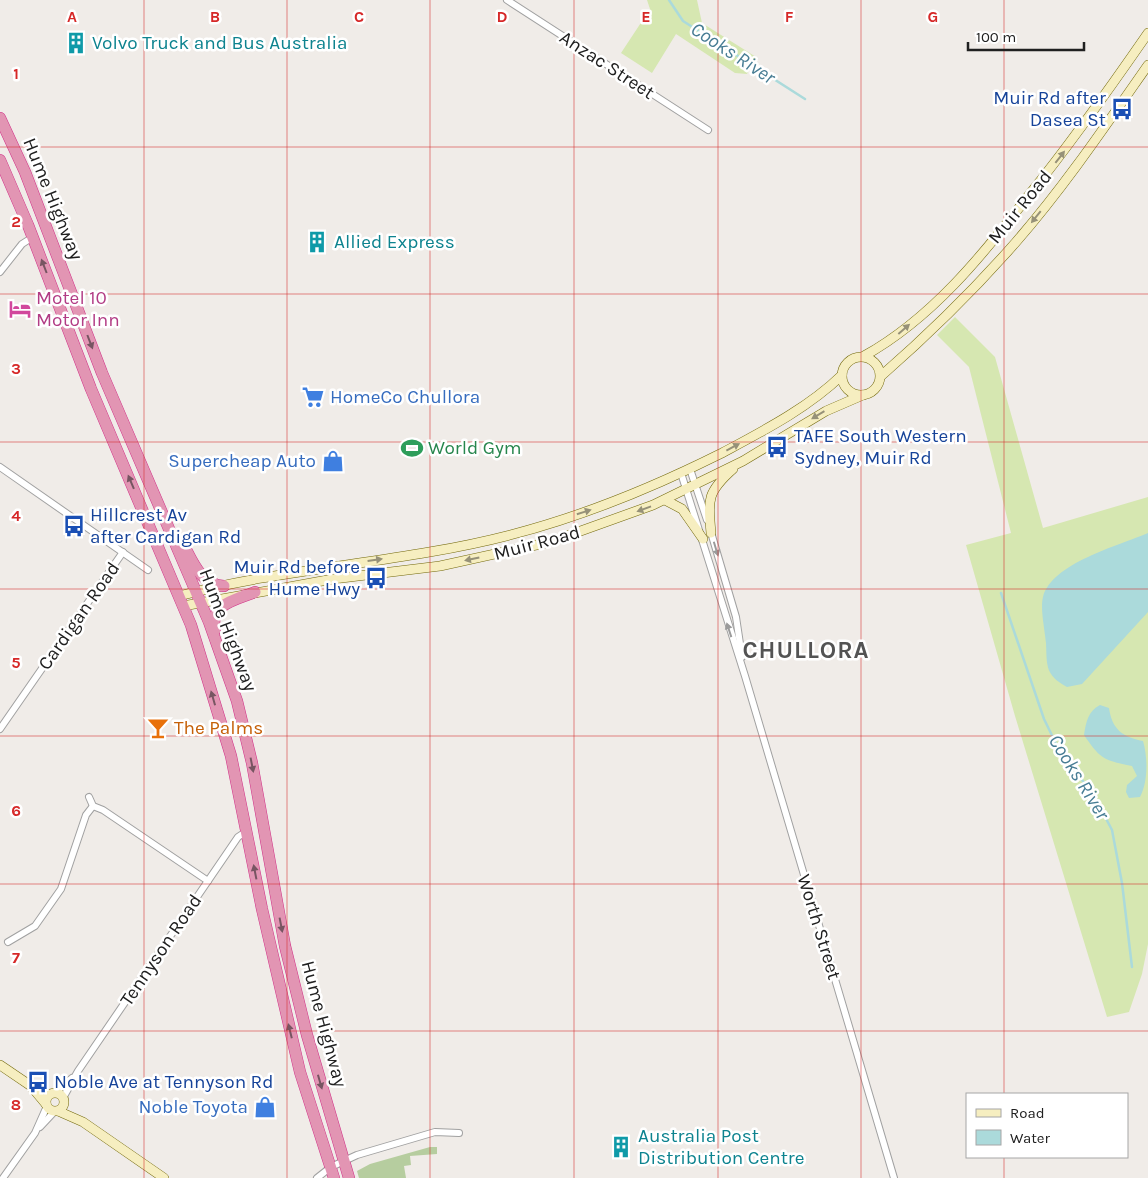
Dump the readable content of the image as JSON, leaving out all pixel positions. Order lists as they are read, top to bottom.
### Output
{
  "streets": {
    "highway": ["Hume Highway"],
    "street": [
      "Anzac Street",
      "Muir Road",
      "Cardigan Road",
      "Worth Street",
      "Tennyson Road"
    ]
  },
  "crossings": [
    ["Hume Highway", "Muir Road"],
    ["Hume Highway", "Tennyson Road"],
    ["Muir Road", "Worth Street"]
  ],
  "districts": ["CHULLORA"],
  "water": ["Cooks River"],
  "places": {
    "building": ["Volvo Truck and Bus Australia", "Allied Express", "Australia Post Distribution Centre"],
    "bus stop": [
      "Muir Rd after Dasea St",
      "TAFE South Western Sydney, Muir Rd",
      "Hillcrest Av after Cardigan Rd",
      "Muir Rd before Hume Hwy",
      "Noble Ave at Tennyson Rd"
    ],
    "hotel": ["Motel 10 Motor Inn"],
    "supermarket": ["HomeCo Chullora"],
    "sports": ["World Gym"],
    "shop": ["Supercheap Auto", "Noble Toyota"],
    "bar": ["The Palms"]
  },
  "legend": ["Road", "Water"],
  "scale_bar": "100 m",
  "grid": {
    "columns": [
      "A",
      "B",
      "C",
      "D",
      "E",
      "F",
      "G"
    ],
    "rows": [
      "1",
      "2",
      "3",
      "4",
      "5",
      "6",
      "7",
      "8"
    ]
  }
}
